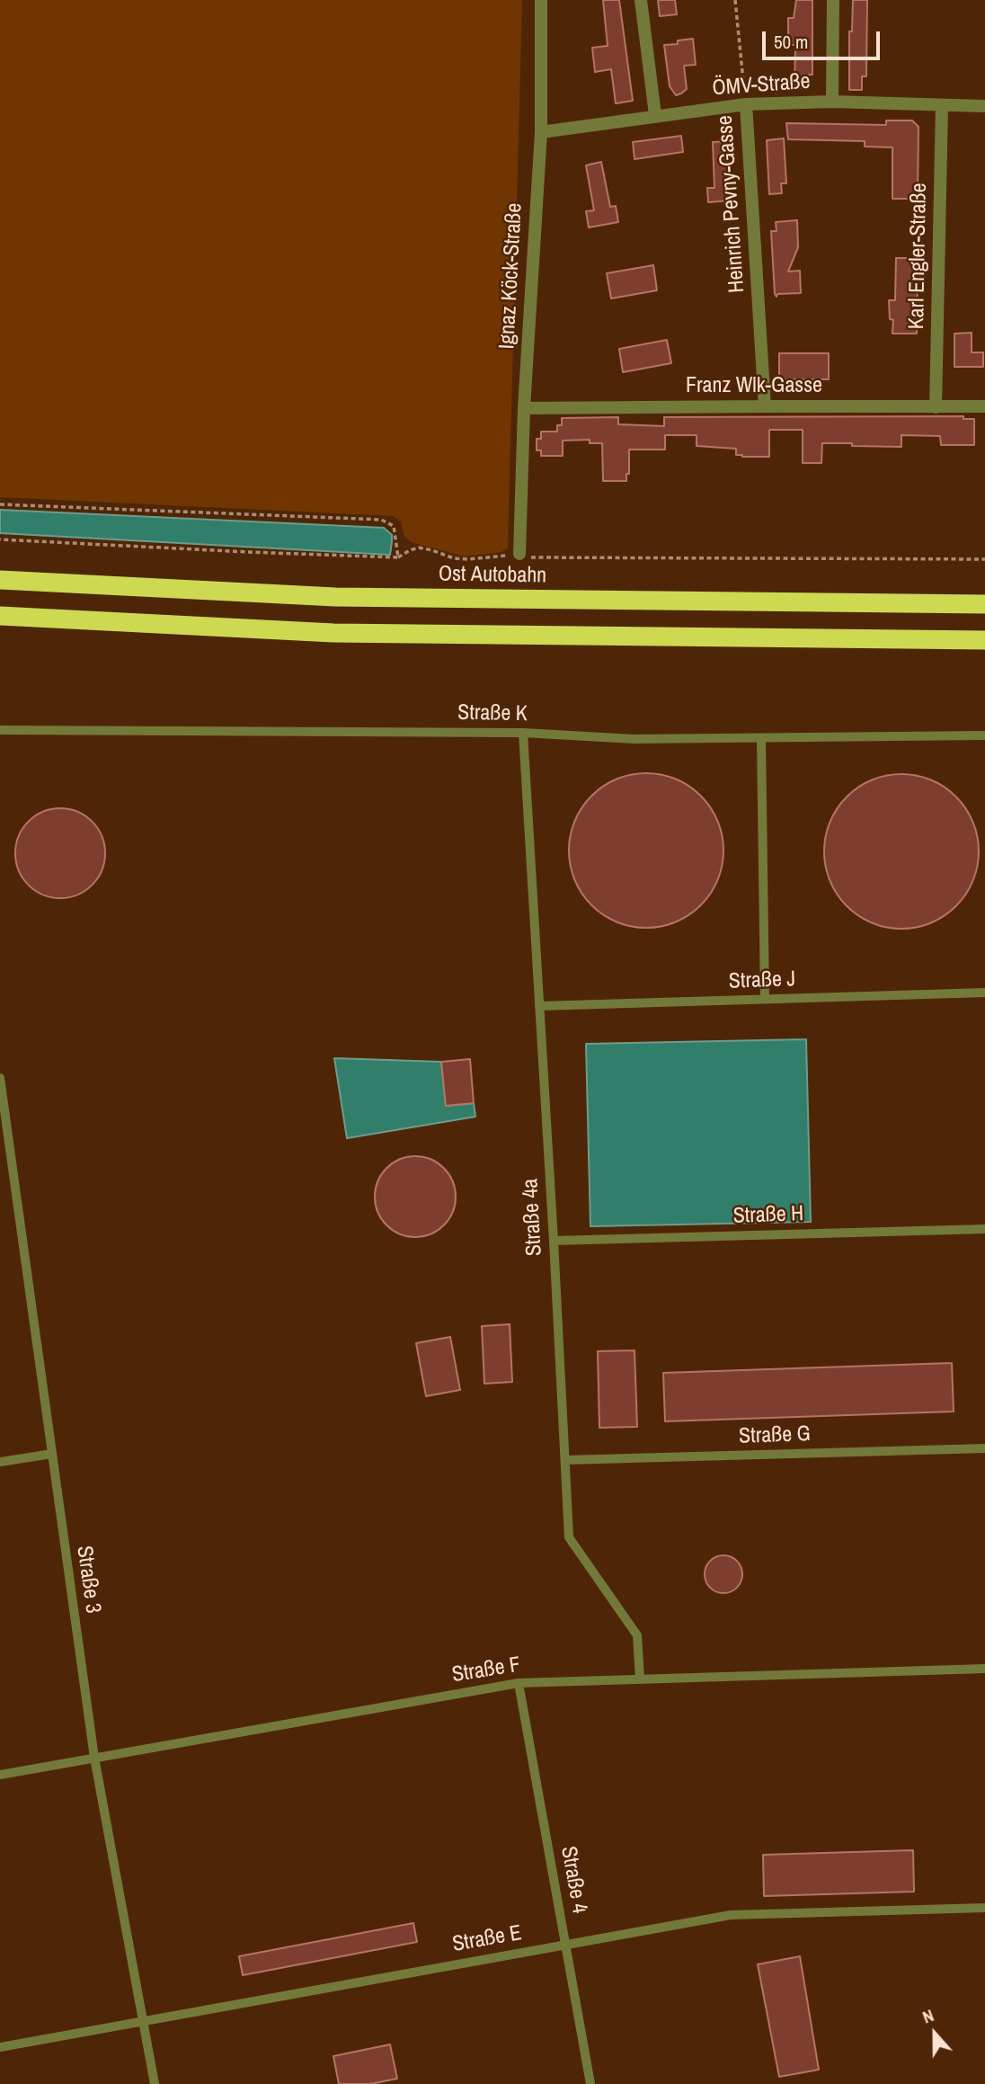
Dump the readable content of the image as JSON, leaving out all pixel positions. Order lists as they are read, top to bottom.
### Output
{
  "streets": {
    "highway": ["Ost Autobahn"],
    "street": [
      "ÖMV-Straße",
      "Heinrich Pevny-Gasse",
      "Karl Engler-Straße",
      "Ignaz Köck-Straße",
      "Franz Wlk-Gasse"
    ],
    "lane": [
      "Straße K",
      "Straße J",
      "Straße H",
      "Straße 4a",
      "Straße G",
      "Straße 3",
      "Straße F",
      "Straße 4",
      "Straße E"
    ]
  },
  "crossings": [
    ["ÖMV-Straße", "Heinrich Pevny-Gasse"],
    ["ÖMV-Straße", "Karl Engler-Straße"],
    ["ÖMV-Straße", "Ignaz Köck-Straße"],
    ["Heinrich Pevny-Gasse", "Franz Wlk-Gasse"],
    ["Karl Engler-Straße", "Franz Wlk-Gasse"],
    ["Ignaz Köck-Straße", "Franz Wlk-Gasse"],
    ["Straße K", "Straße 4a"],
    ["Straße J", "Straße 4a"],
    ["Straße H", "Straße 4a"],
    ["Straße 4a", "Straße G"],
    ["Straße 4a", "Straße F"],
    ["Straße 3", "Straße F"],
    ["Straße 3", "Straße E"],
    ["Straße F", "Straße 4"],
    ["Straße 4", "Straße E"]
  ],
  "scale_bar": "50 m",
  "north": "top"
}
